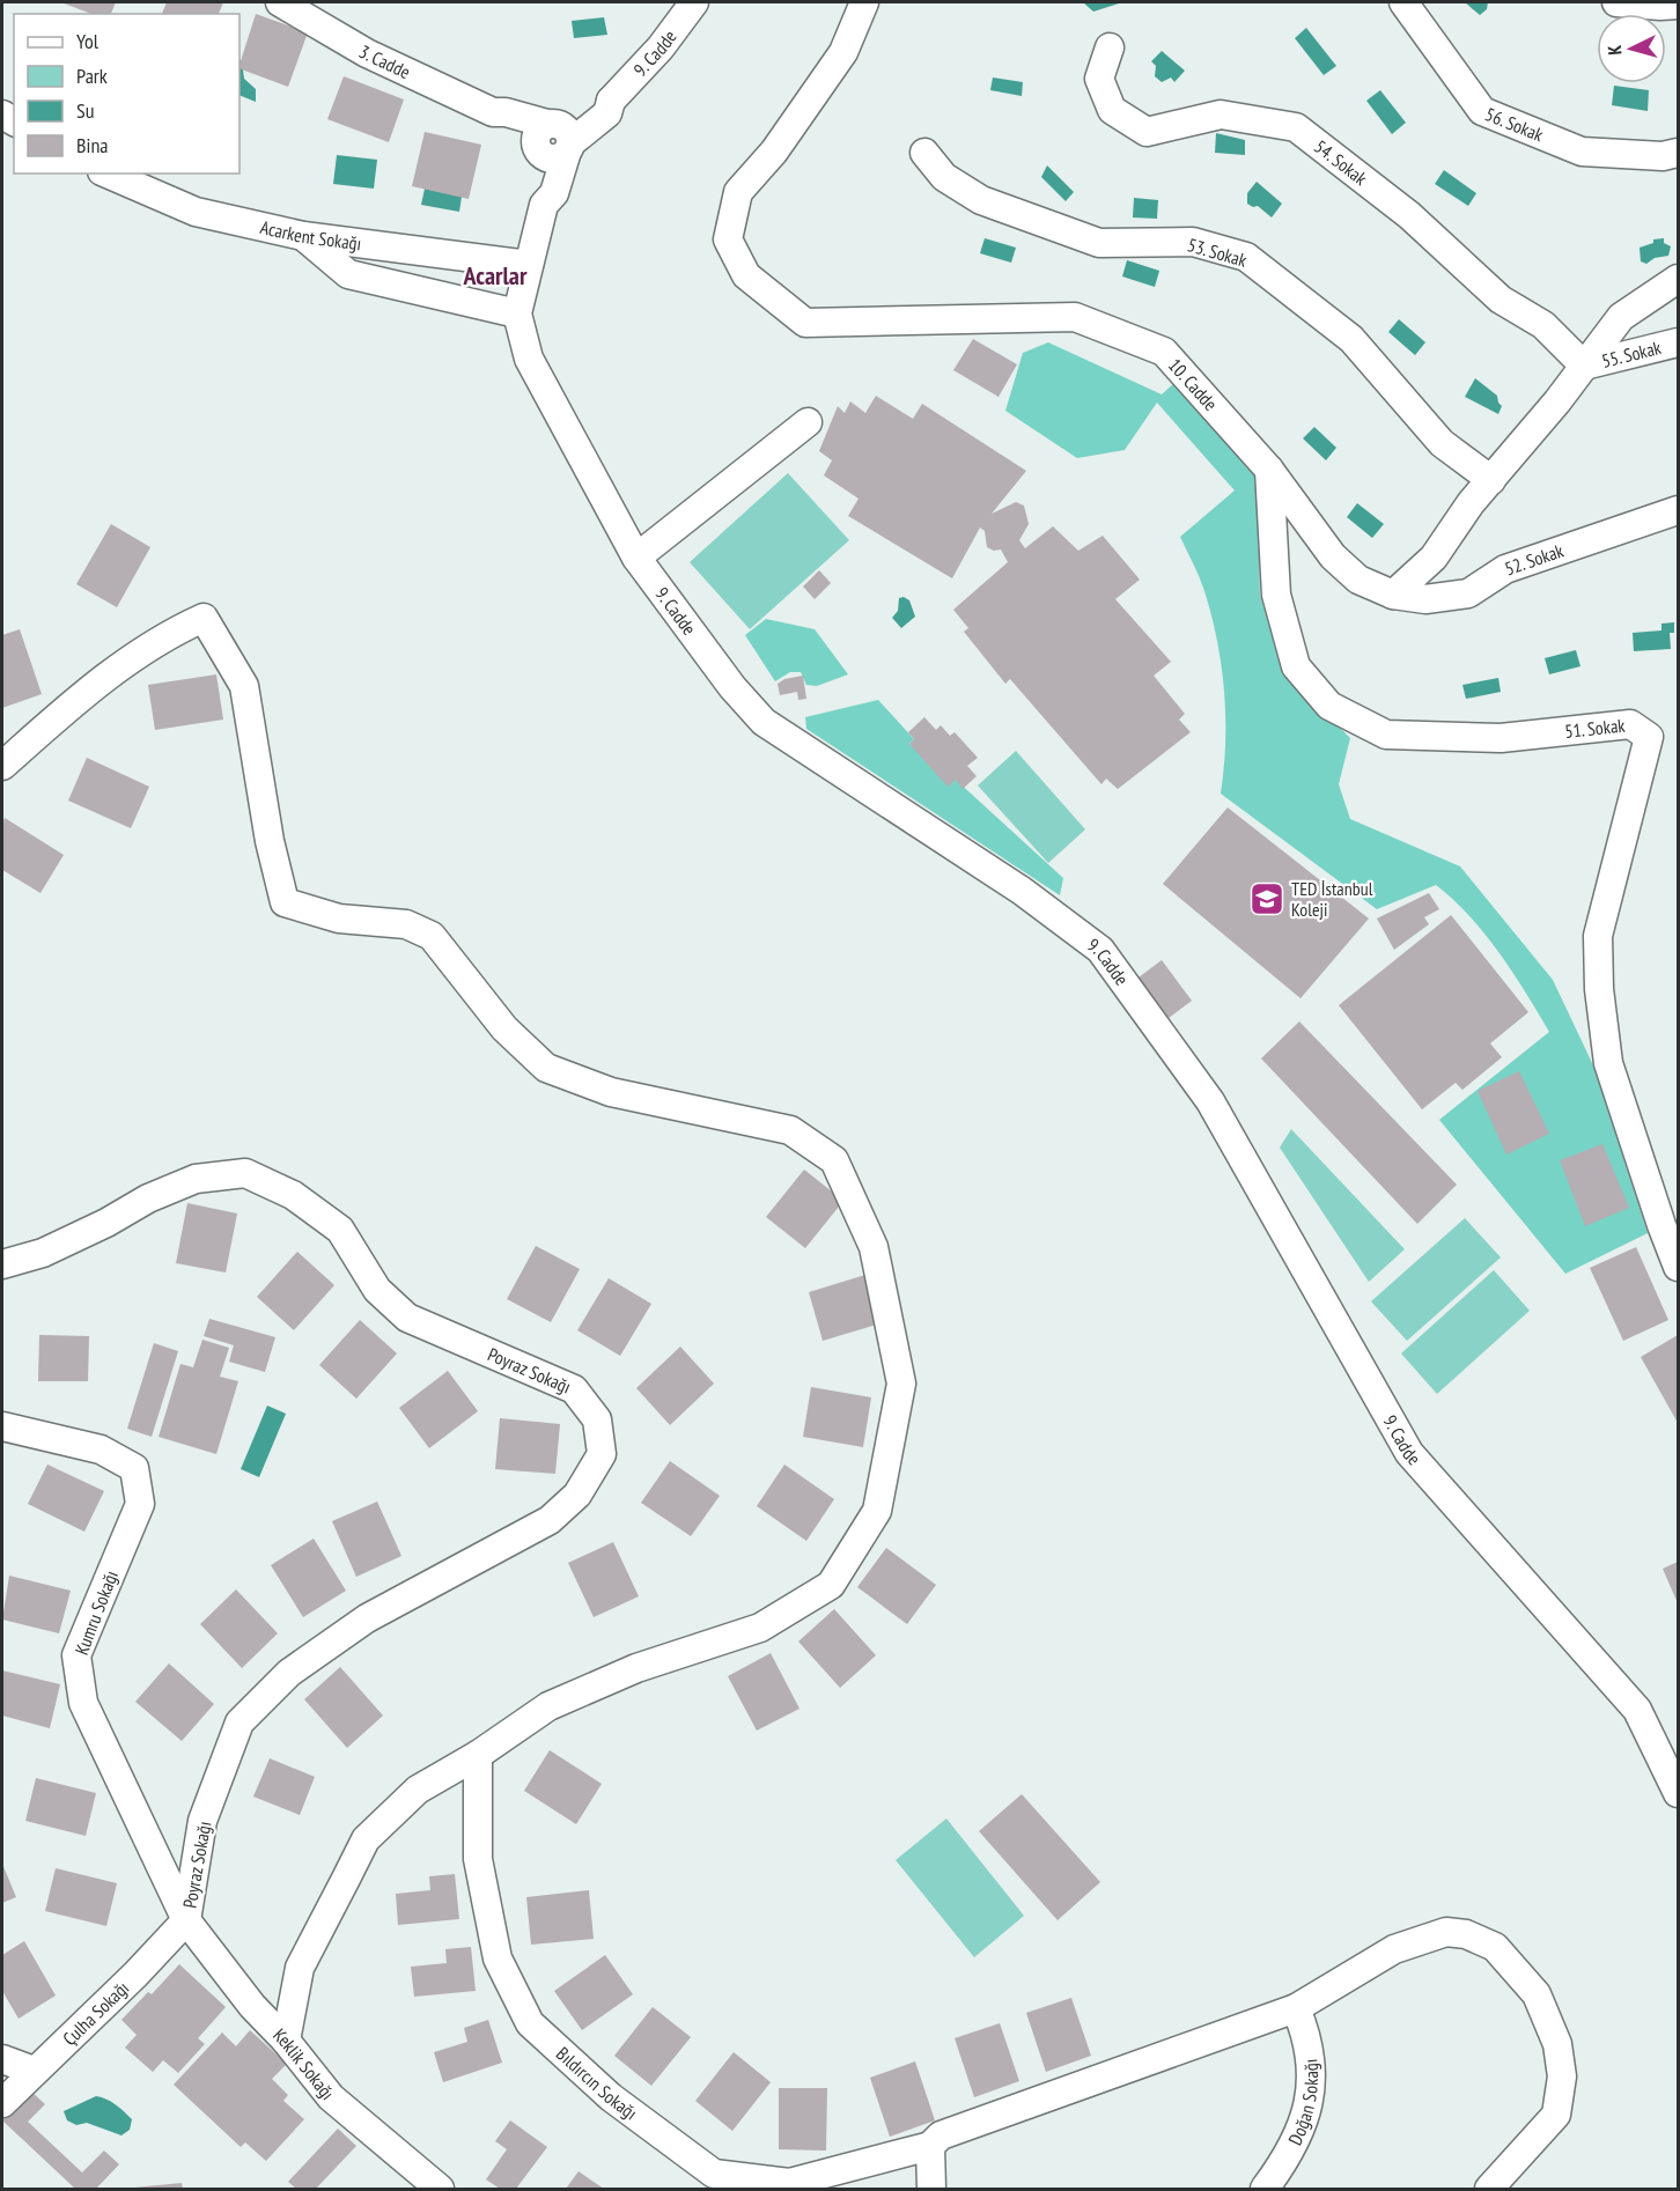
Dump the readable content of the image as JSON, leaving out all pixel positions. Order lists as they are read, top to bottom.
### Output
{
  "streets": {
    "street": [
      "9. Cadde",
      "3. Cadde",
      "56. Sokak",
      "54. Sokak",
      "Acarkent Sokağı",
      "53. Sokak",
      "55. Sokak",
      "10. Cadde",
      "52. Sokak",
      "51. Sokak",
      "Poyraz Sokağı",
      "Kumru Sokağı",
      "Çulha Sokağı",
      "Keklik Sokağı",
      "Bıldırcın Sokağı",
      "Doğan Sokağı"
    ]
  },
  "crossings": [
    ["9. Cadde", "3. Cadde"],
    ["9. Cadde", "Acarkent Sokağı"],
    ["54. Sokak", "55. Sokak"],
    ["10. Cadde", "52. Sokak"],
    ["10. Cadde", "51. Sokak"],
    ["Poyraz Sokağı", "Kumru Sokağı"],
    ["Poyraz Sokağı", "Çulha Sokağı"],
    ["Poyraz Sokağı", "Keklik Sokağı"],
    ["Kumru Sokağı", "Çulha Sokağı"],
    ["Kumru Sokağı", "Keklik Sokağı"],
    ["Çulha Sokağı", "Keklik Sokağı"],
    ["Bıldırcın Sokağı", "Doğan Sokağı"]
  ],
  "districts": ["Acarlar"],
  "places": {
    "school or university": ["TED İstanbul Koleji"]
  },
  "legend": [
    "Yol",
    "Park",
    "Su",
    "Bina"
  ],
  "north": "left"
}
